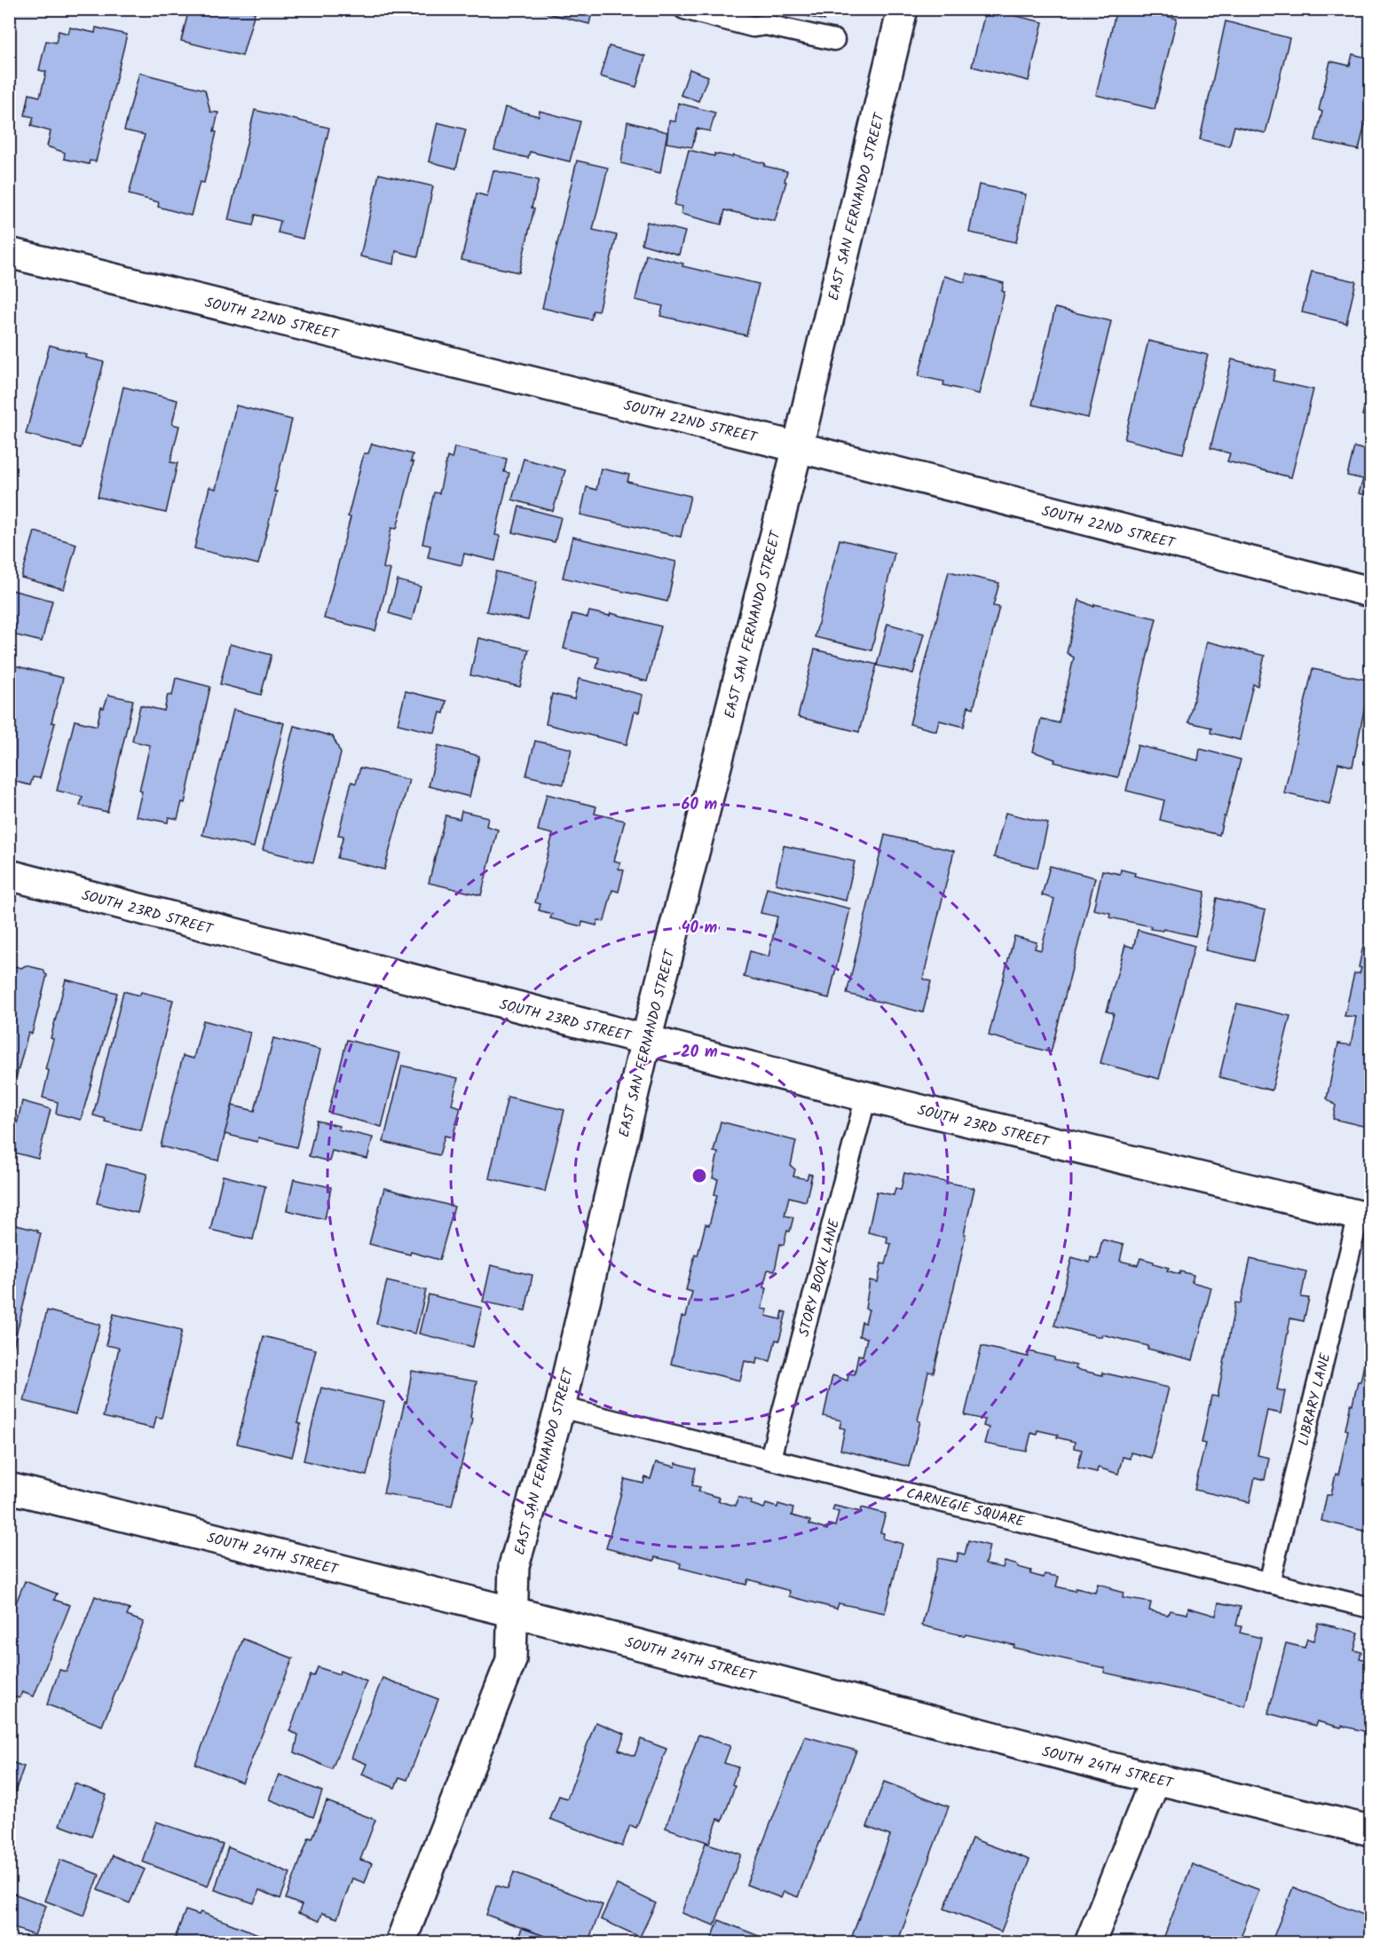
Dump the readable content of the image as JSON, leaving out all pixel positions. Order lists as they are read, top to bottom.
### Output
{
  "streets": {
    "street": [
      "EAST SAN FERNANDO STREET",
      "SOUTH 22ND STREET",
      "SOUTH 23RD STREET",
      "SOUTH 24TH STREET"
    ],
    "lane": ["STORY BOOK LANE", "LIBRARY LANE", "CARNEGIE SQUARE"]
  },
  "crossings": [
    ["EAST SAN FERNANDO STREET", "SOUTH 22ND STREET"],
    ["EAST SAN FERNANDO STREET", "SOUTH 23RD STREET"],
    ["EAST SAN FERNANDO STREET", "CARNEGIE SQUARE"],
    ["EAST SAN FERNANDO STREET", "SOUTH 24TH STREET"],
    ["SOUTH 23RD STREET", "STORY BOOK LANE"],
    ["SOUTH 23RD STREET", "LIBRARY LANE"],
    ["STORY BOOK LANE", "CARNEGIE SQUARE"],
    ["LIBRARY LANE", "CARNEGIE SQUARE"]
  ],
  "rings": ["60 m", "40 m", "20 m"]
}
